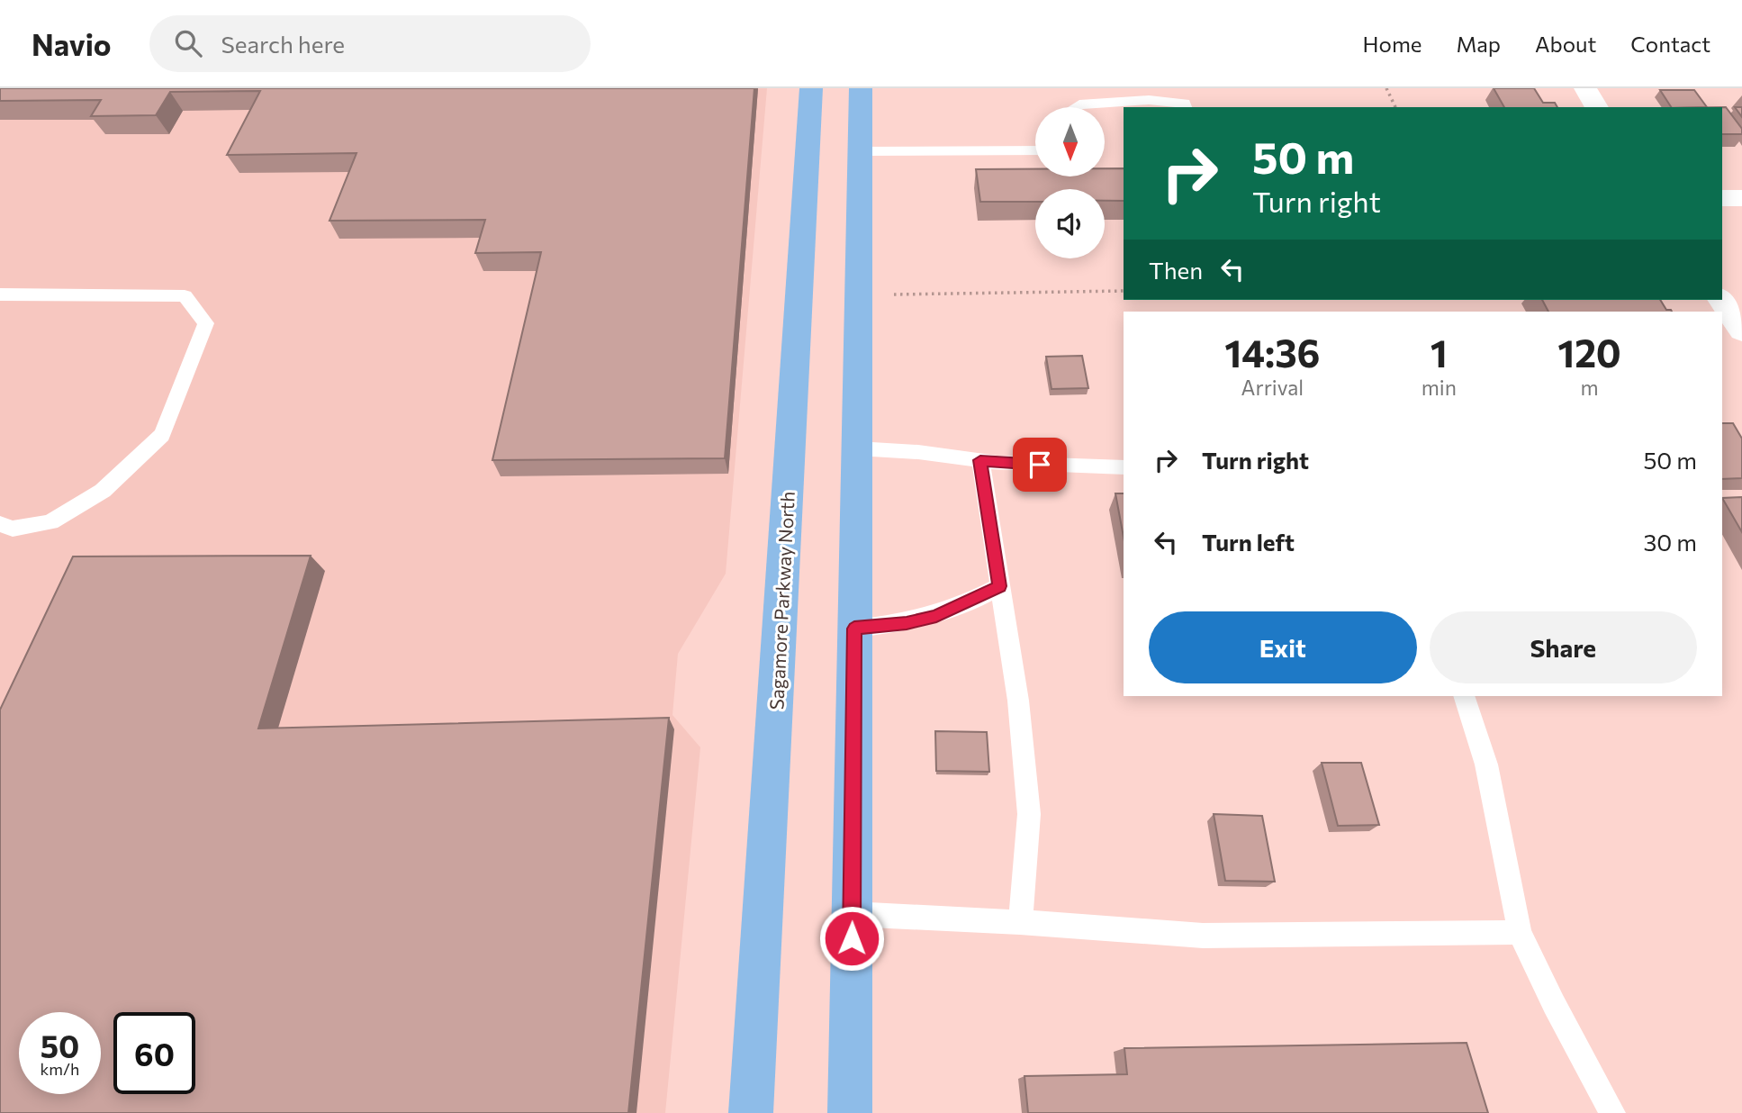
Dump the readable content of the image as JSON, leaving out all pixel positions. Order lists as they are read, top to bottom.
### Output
{
  "streets": {
    "main road": ["Sagamore Parkway North"]
  },
  "north": "bottom",
  "page": {
    "header": "Navio",
    "search": "Search here",
    "nav": [
      "Home",
      "Map",
      "About",
      "Contact"
    ],
    "turn": ["50 m", "Turn right"],
    "then": "Then",
    "eta": [
      "14:36",
      "Arrival",
      "1",
      "min",
      "120",
      "m"
    ],
    "list": [
      {
        "name": "Turn right",
        "value": "50 m"
      },
      {
        "name": "Turn left",
        "value": "30 m"
      }
    ],
    "buttons": ["Exit", "Share"],
    "speed": "50 km/h",
    "limit": "60"
  }
}
